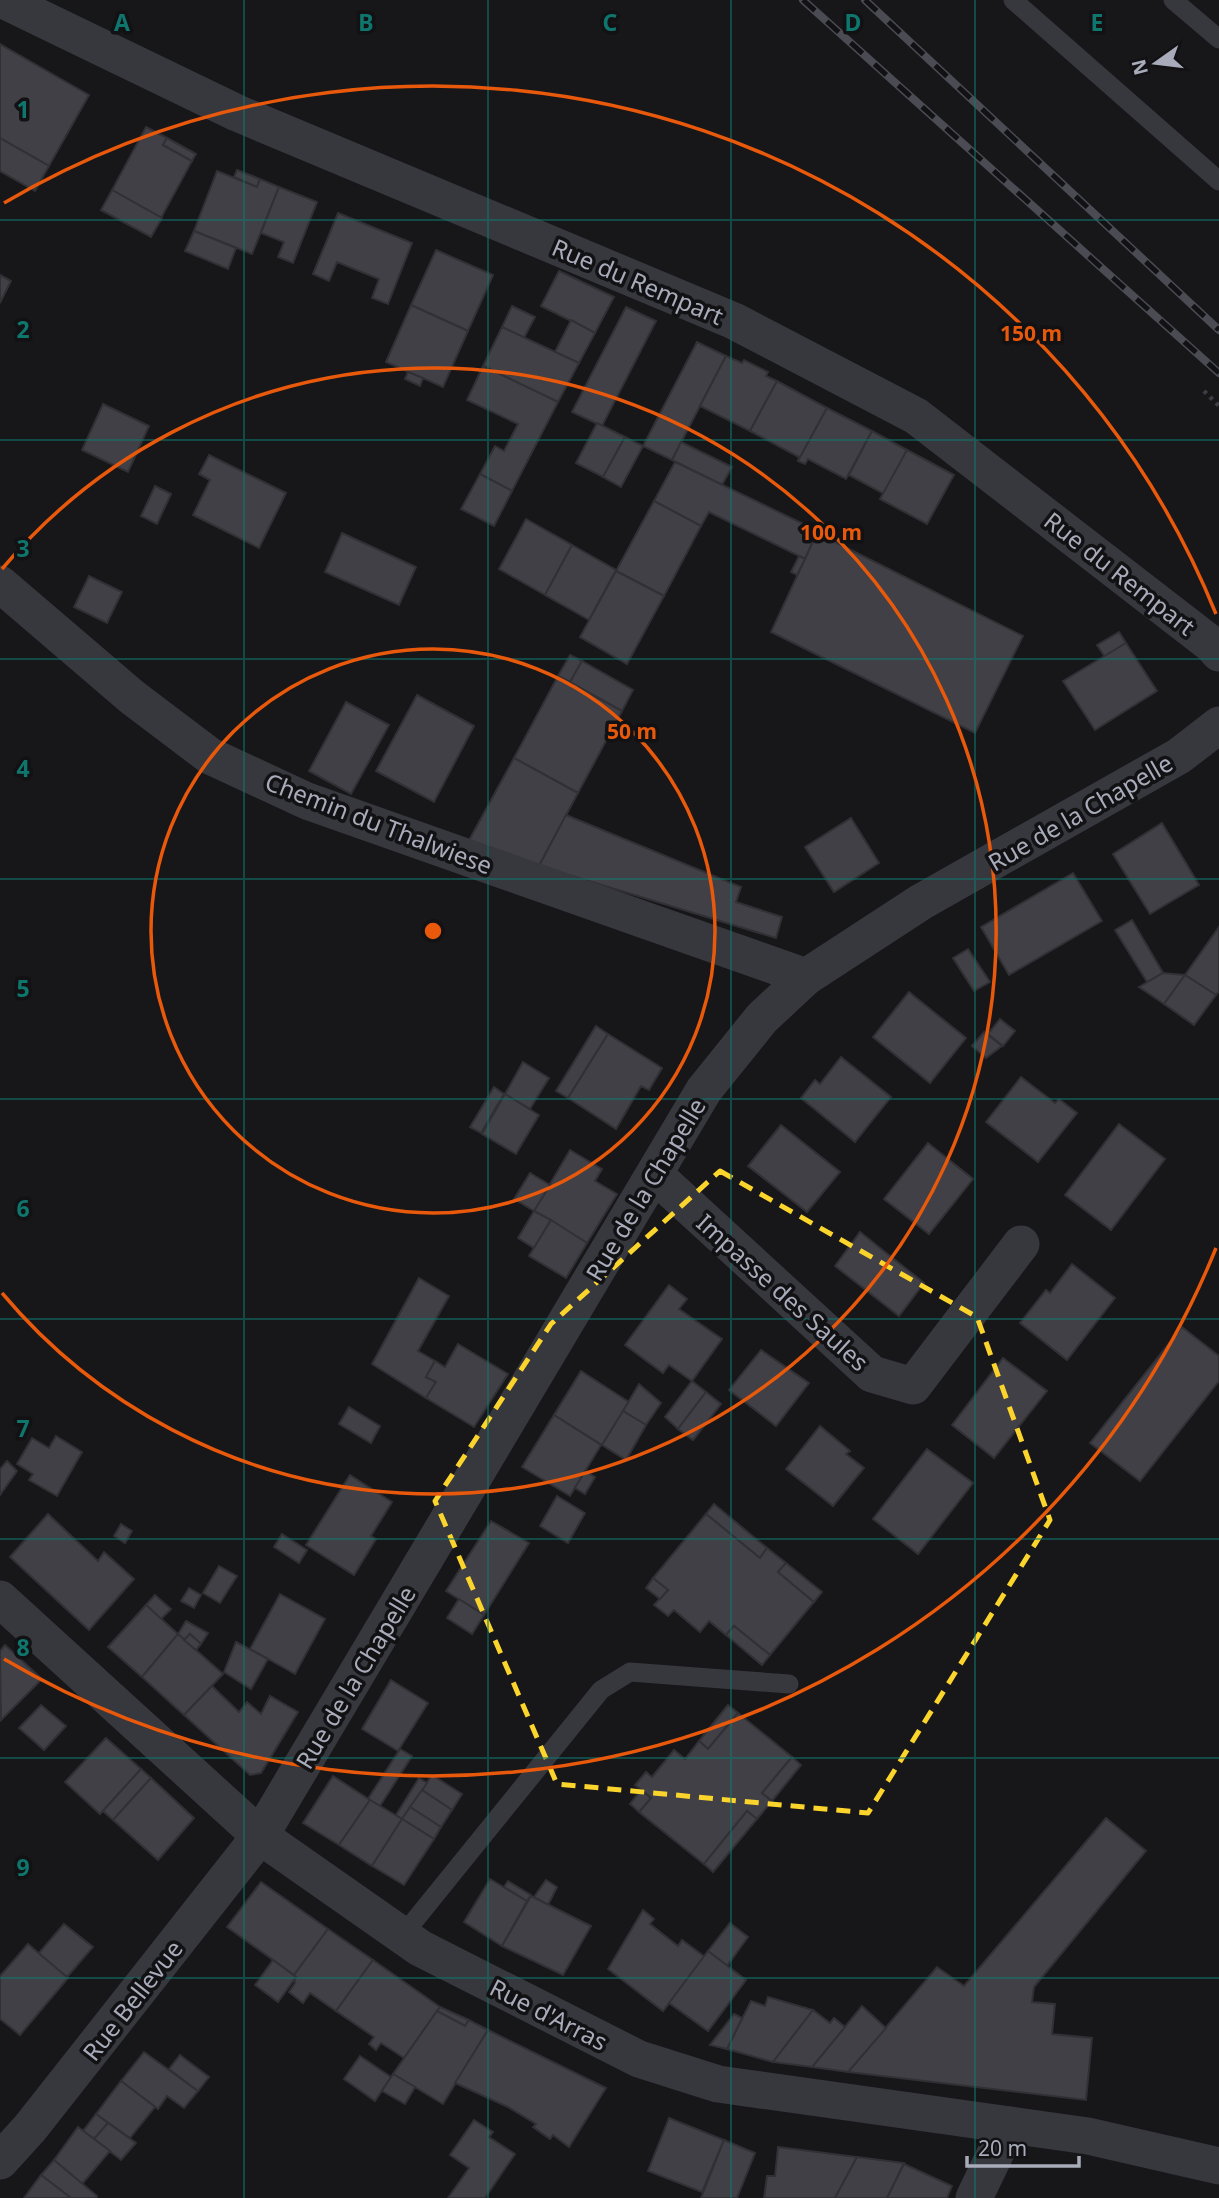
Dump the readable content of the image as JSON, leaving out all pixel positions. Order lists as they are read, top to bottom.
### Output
{
  "streets": {
    "street": [
      "Rue du Rempart",
      "Rue de la Chapelle",
      "Chemin du Thalwiese",
      "Impasse des Saules",
      "Rue Bellevue",
      "Rue d'Arras"
    ]
  },
  "crossings": [
    ["Rue de la Chapelle", "Chemin du Thalwiese"],
    ["Rue de la Chapelle", "Impasse des Saules"],
    ["Rue de la Chapelle", "Rue Bellevue"],
    ["Rue de la Chapelle", "Rue d'Arras"],
    ["Rue Bellevue", "Rue d'Arras"]
  ],
  "scale_bar": "20 m",
  "north": "left",
  "grid": {
    "columns": [
      "A",
      "B",
      "C",
      "D",
      "E"
    ],
    "rows": [
      "1",
      "2",
      "3",
      "4",
      "5",
      "6",
      "7",
      "8",
      "9"
    ]
  },
  "rings": ["150 m", "100 m", "50 m"]
}
